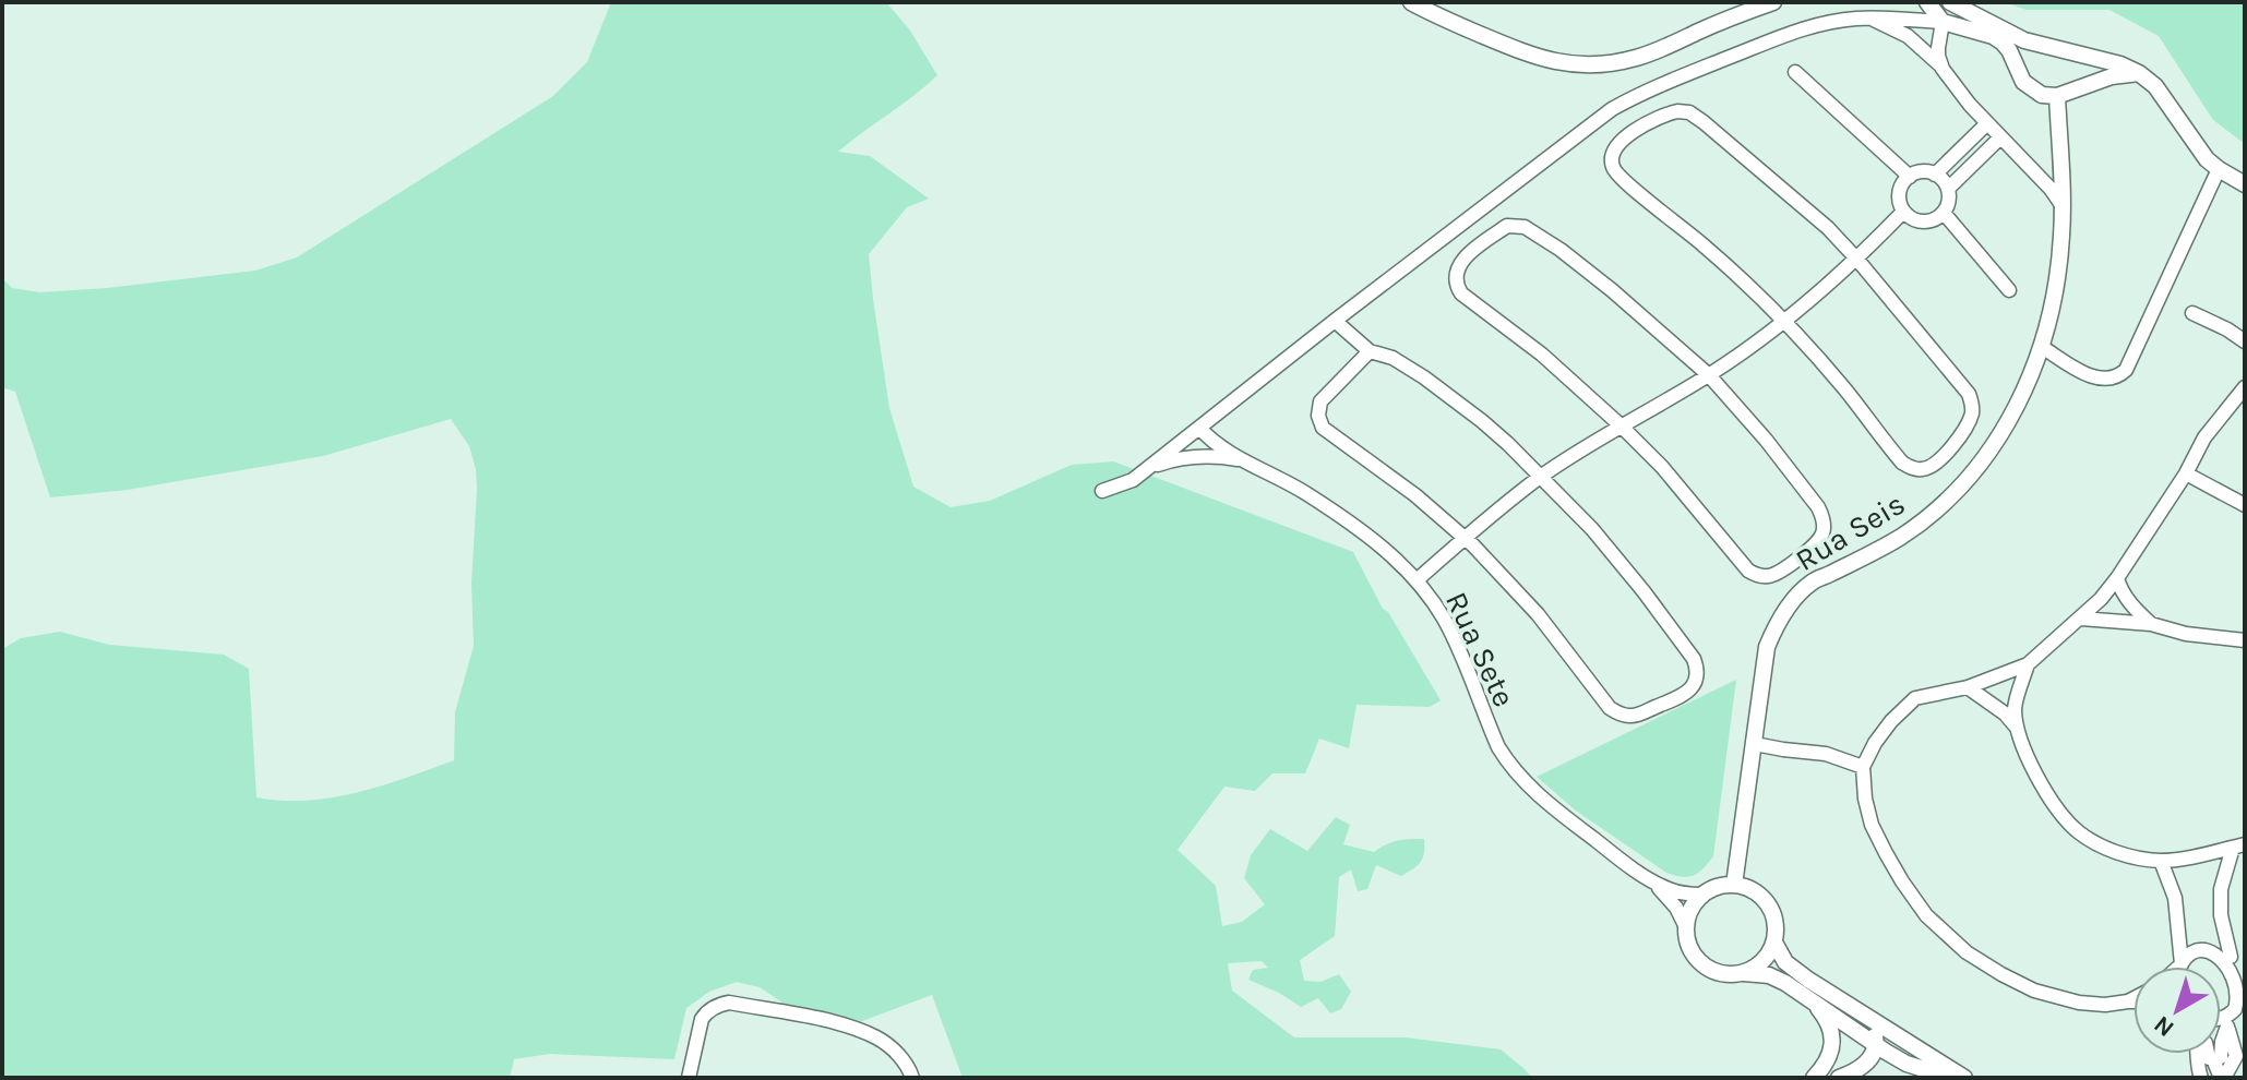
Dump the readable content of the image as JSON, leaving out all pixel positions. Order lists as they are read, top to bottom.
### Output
{
  "streets": {
    "street": ["Rua Seis", "Rua Sete"]
  },
  "crossings": [
    ["Rua Seis", "Rua Sete"]
  ],
  "north": "bottom left"
}
